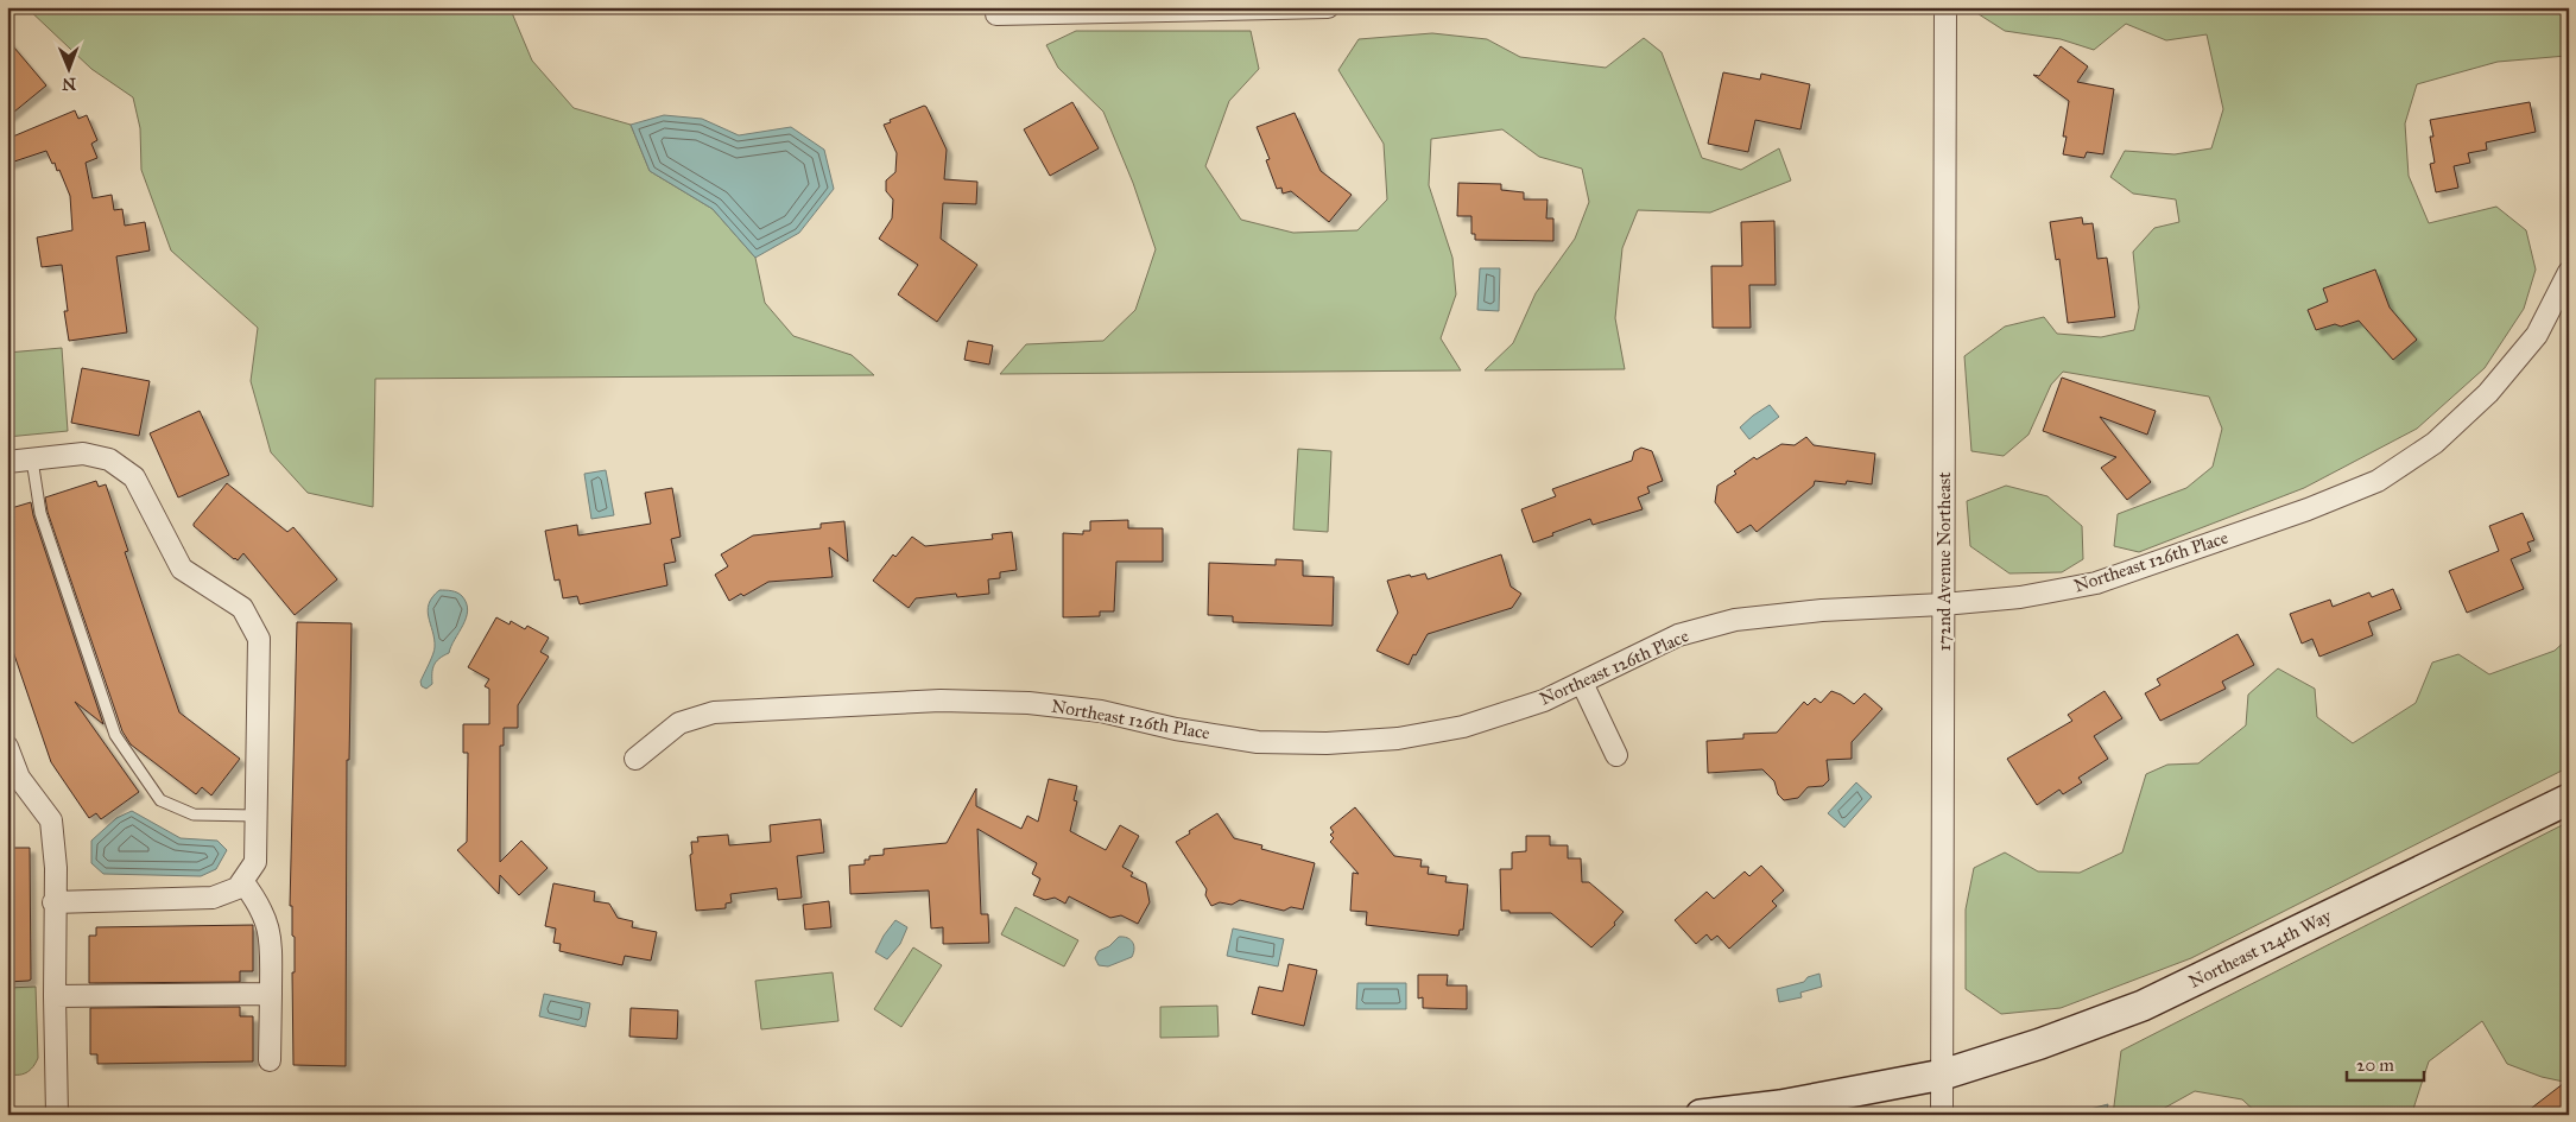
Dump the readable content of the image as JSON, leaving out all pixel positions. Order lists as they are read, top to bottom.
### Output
{
  "streets": {
    "street": ["172nd Avenue Northeast", "Northeast 126th Place", "Northeast 124th Way"]
  },
  "crossings": [
    ["172nd Avenue Northeast", "Northeast 126th Place"],
    ["172nd Avenue Northeast", "Northeast 124th Way"]
  ],
  "scale_bar": "20 m",
  "north": "bottom"
}
